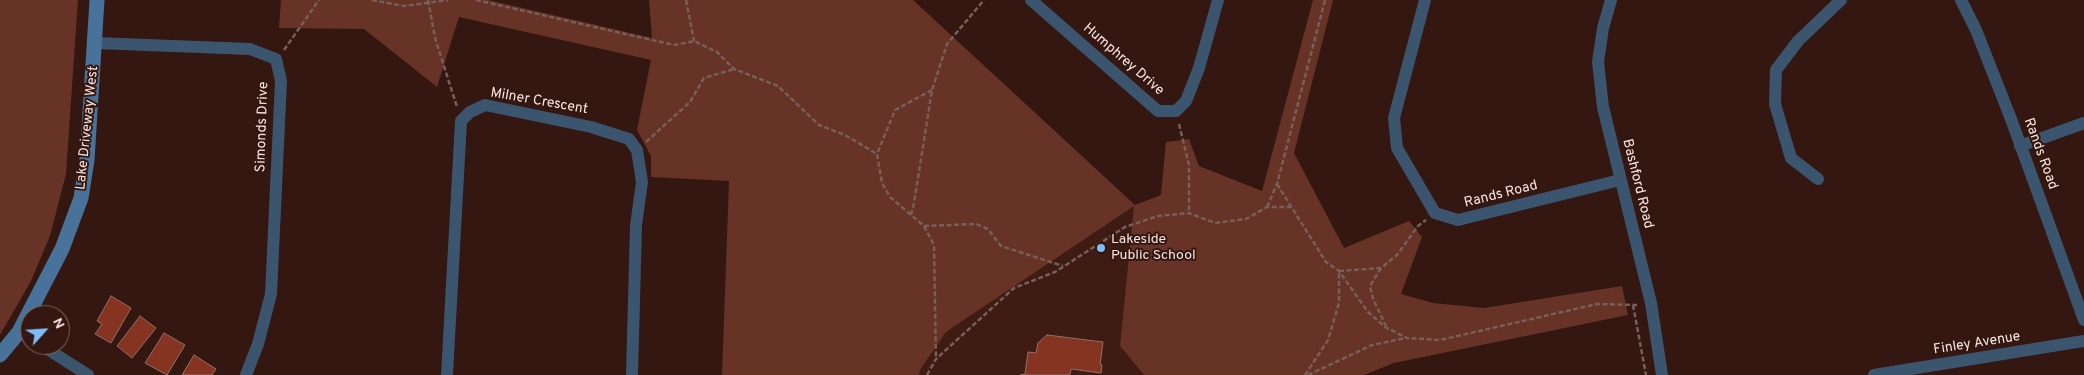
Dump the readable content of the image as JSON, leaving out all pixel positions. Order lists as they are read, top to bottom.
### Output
{
  "streets": {
    "street": [
      "Humphrey Drive",
      "Milner Crescent",
      "Simonds Drive",
      "Lake Driveway West",
      "Rands Road",
      "Bashford Road",
      "Finley Avenue"
    ]
  },
  "crossings": [
    ["Rands Road", "Bashford Road"]
  ],
  "places": ["Lakeside Public School"],
  "north": "top right"
}
